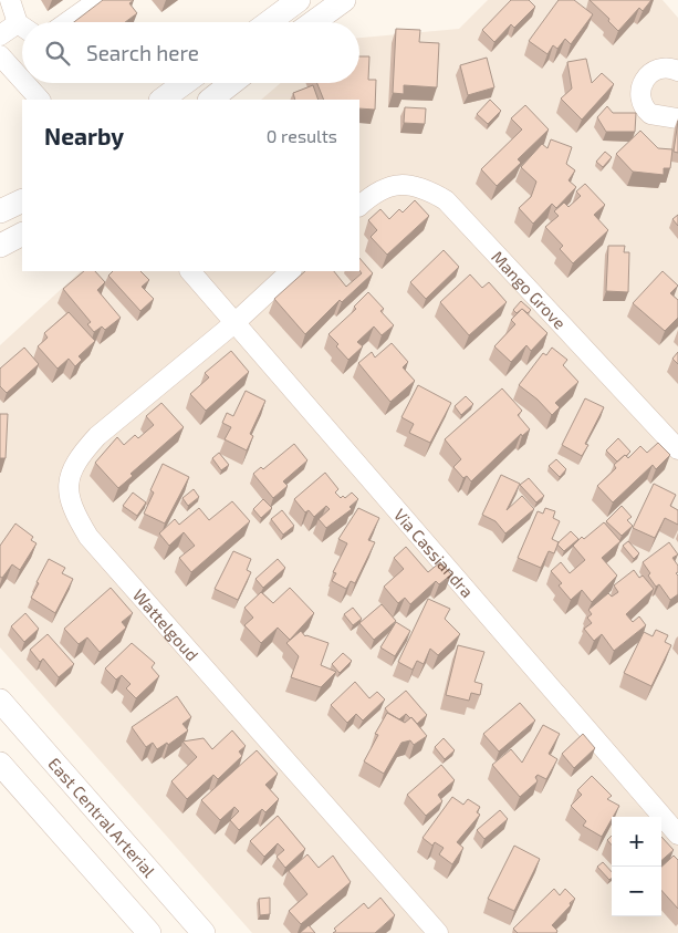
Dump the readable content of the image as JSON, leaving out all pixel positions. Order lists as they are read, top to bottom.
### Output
{
  "streets": {
    "street": [
      "Mango Grove",
      "Via Cassiandra",
      "Wattelgoud",
      "East Central Arterial"
    ]
  },
  "crossings": [
    ["Via Cassiandra", "Wattelgoud"]
  ],
  "page": {
    "search": "Search here",
    "heading": ["Nearby", "0 results"],
    "map_buttons": ["+", "−"]
  }
}
